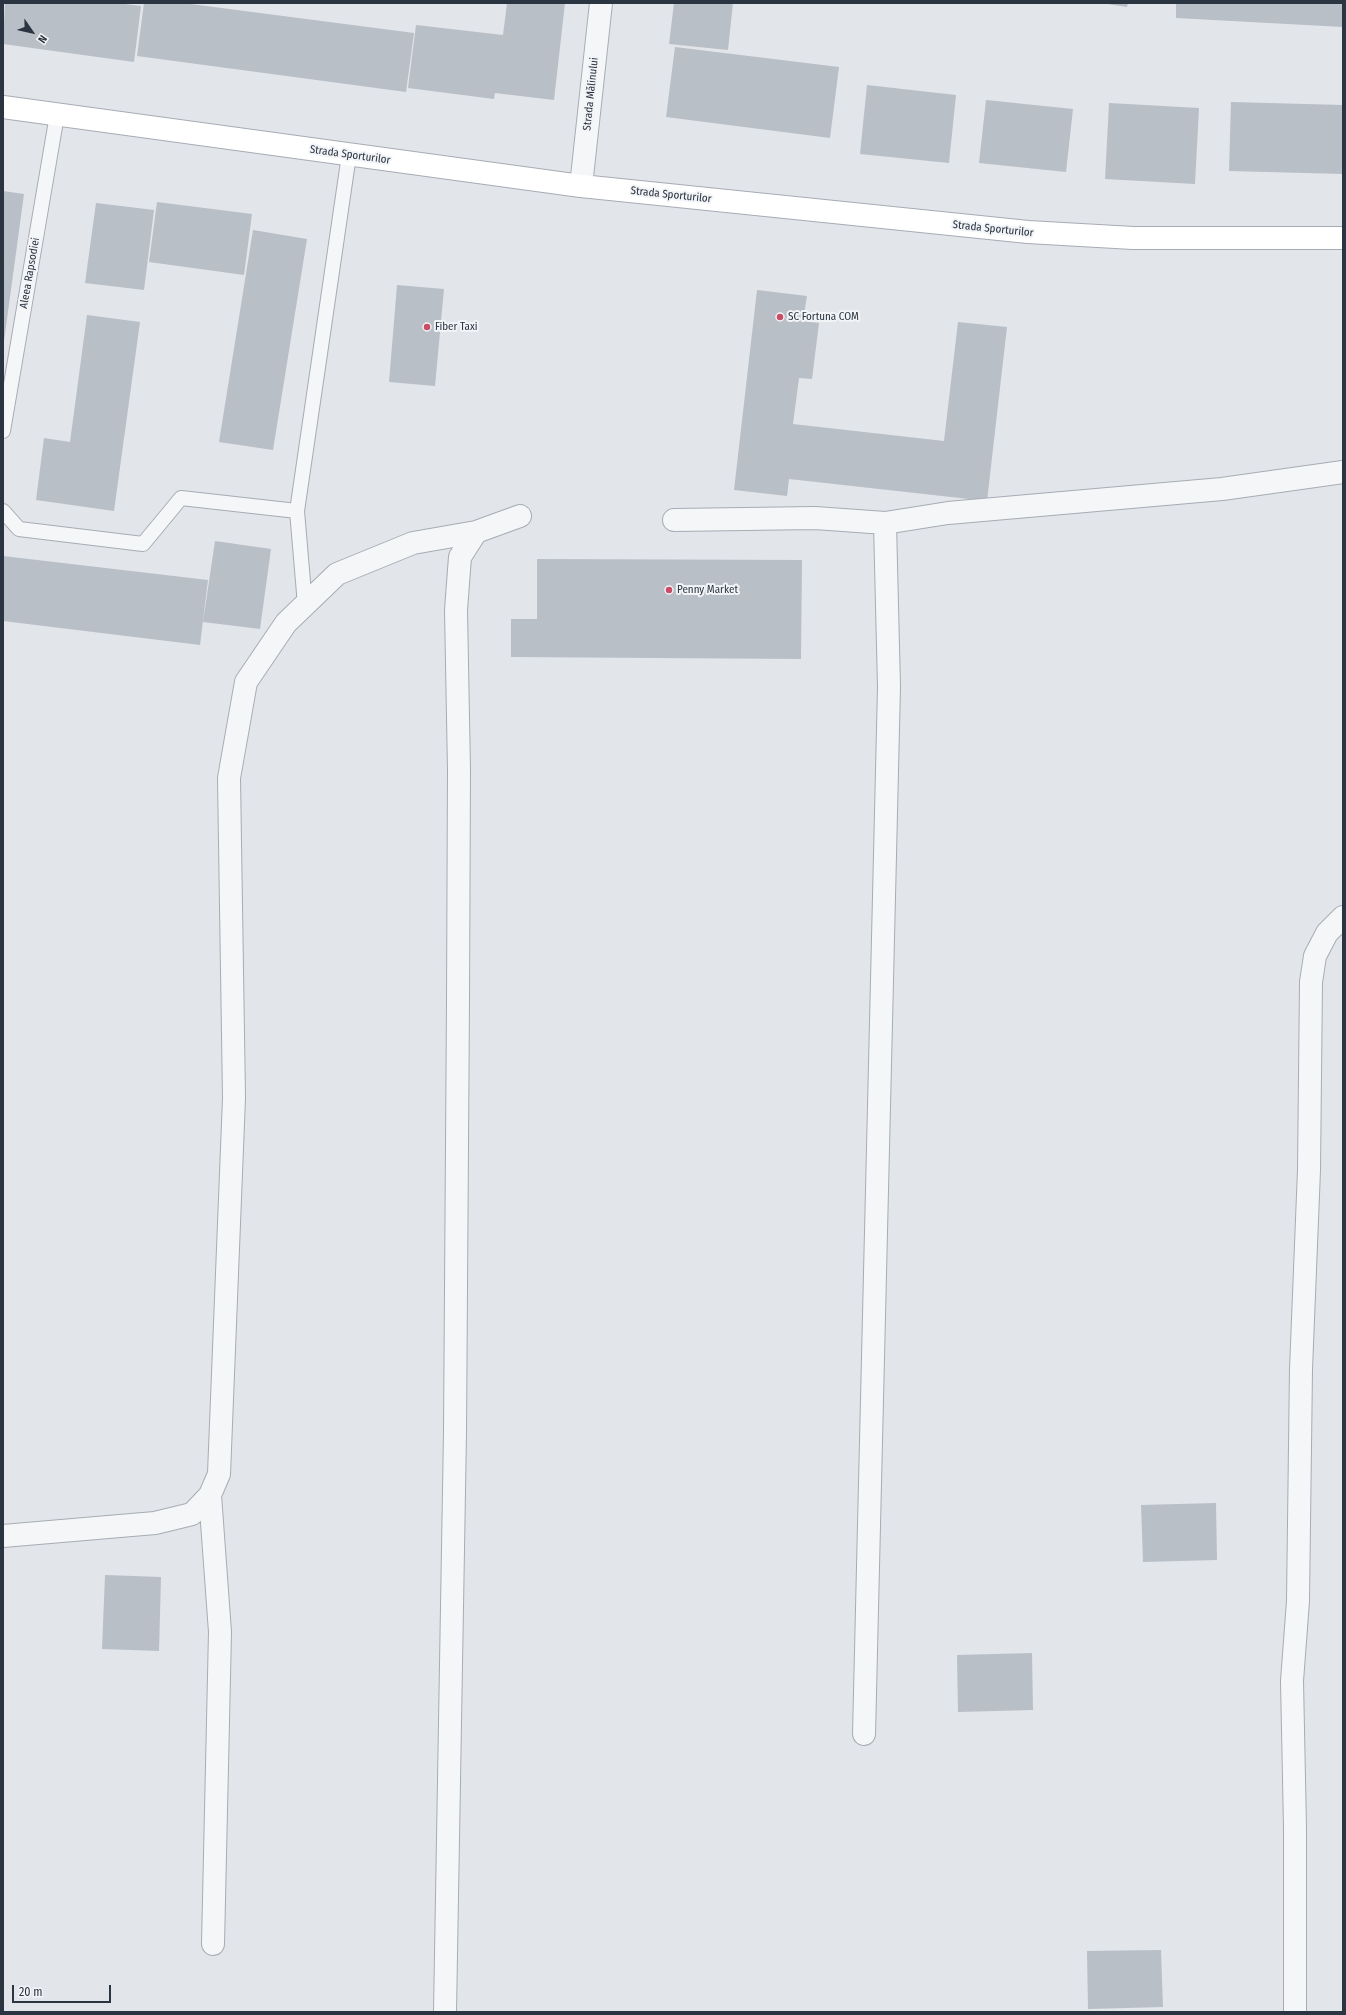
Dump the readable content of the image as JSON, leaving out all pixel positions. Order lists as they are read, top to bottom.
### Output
{
  "streets": {
    "main road": ["Strada Sporturilor"],
    "street": ["Strada Mălinului"],
    "lane": ["Aleea Rapsodiei"]
  },
  "crossings": [
    ["Strada Mălinului", "Strada Sporturilor"],
    ["Strada Sporturilor", "Aleea Rapsodiei"]
  ],
  "places": ["SC Fortuna COM", "Fiber Taxi", "Penny Market"],
  "scale_bar": "20 m",
  "north": "bottom right"
}
